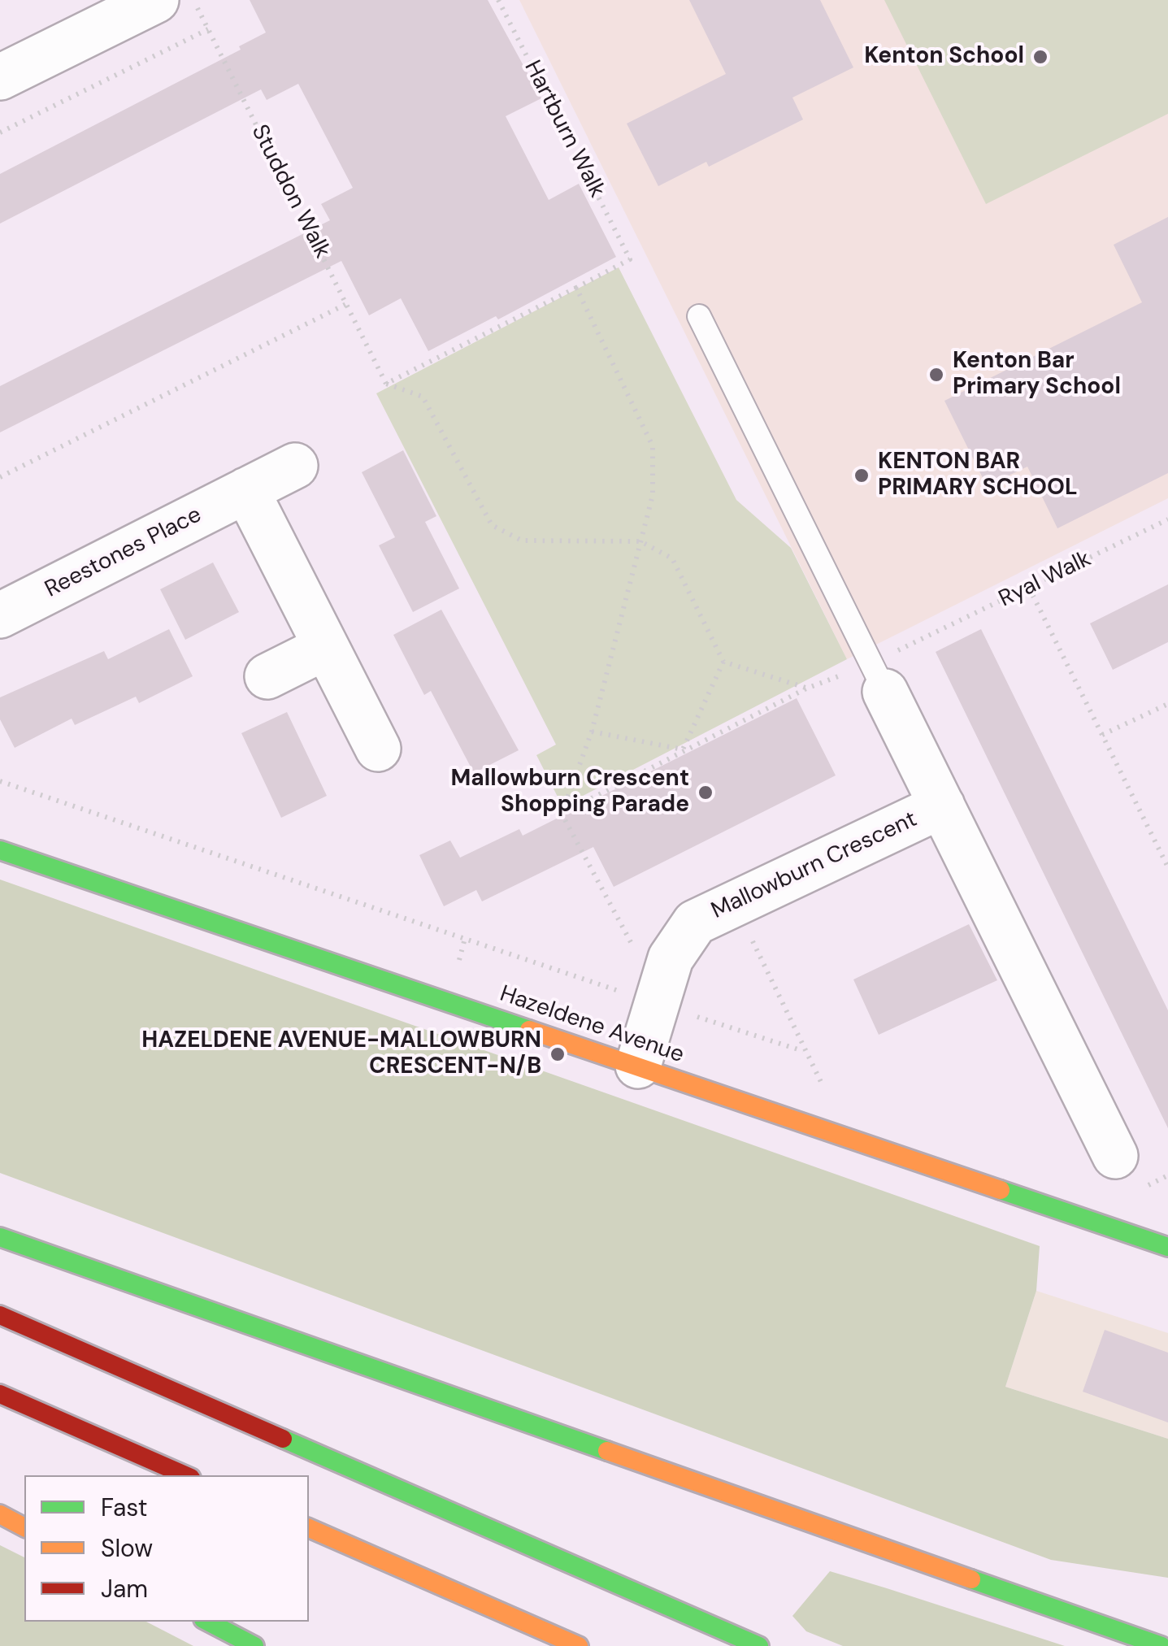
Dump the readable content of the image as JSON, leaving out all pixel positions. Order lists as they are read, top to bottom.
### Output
{
  "streets": {
    "main road": ["Hazeldene Avenue"],
    "street": ["Reestones Place", "Mallowburn Crescent"],
    "path": ["Hartburn Walk", "Studdon Walk", "Ryal Walk"]
  },
  "crossings": [
    ["Ryal Walk", "Mallowburn Crescent"],
    ["Mallowburn Crescent", "Hazeldene Avenue"]
  ],
  "places": [
    "Kenton School",
    "Kenton Bar Primary School",
    "KENTON BAR PRIMARY SCHOOL",
    "Mallowburn Crescent Shopping Parade",
    "HAZELDENE AVENUE-MALLOWBURN CRESCENT-N/B"
  ],
  "legend": ["Fast", "Slow", "Jam"]
}
